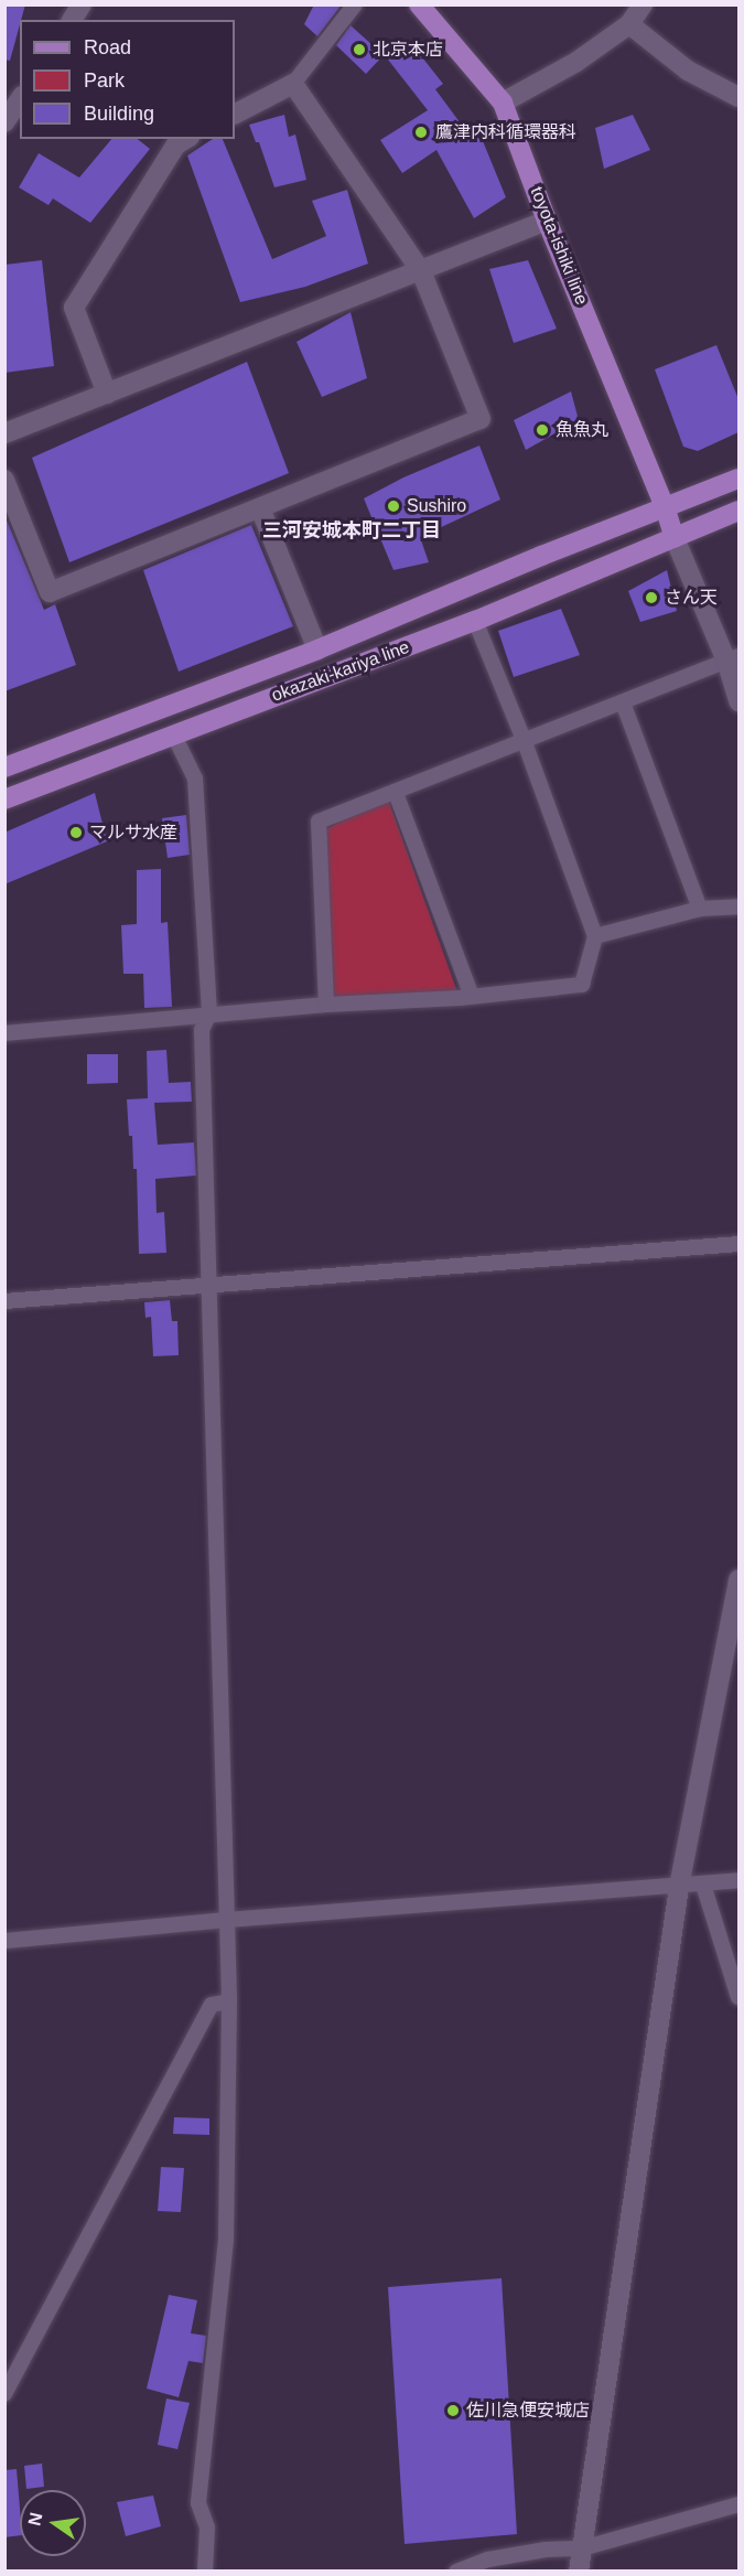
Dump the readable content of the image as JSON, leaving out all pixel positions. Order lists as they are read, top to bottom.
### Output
{
  "streets": {
    "main road": ["toyota-ishiki line", "okazaki-kariya line"]
  },
  "crossings": [
    ["toyota-ishiki line", "okazaki-kariya line"]
  ],
  "districts": ["三河安城本町二丁目"],
  "places": [
    "北京本店",
    "鷹津内科循環器科",
    "魚魚丸",
    "Sushiro",
    "さん天",
    "マルサ水産",
    "佐川急便安城店"
  ],
  "legend": ["Road", "Park", "Building"],
  "north": "left"
}
